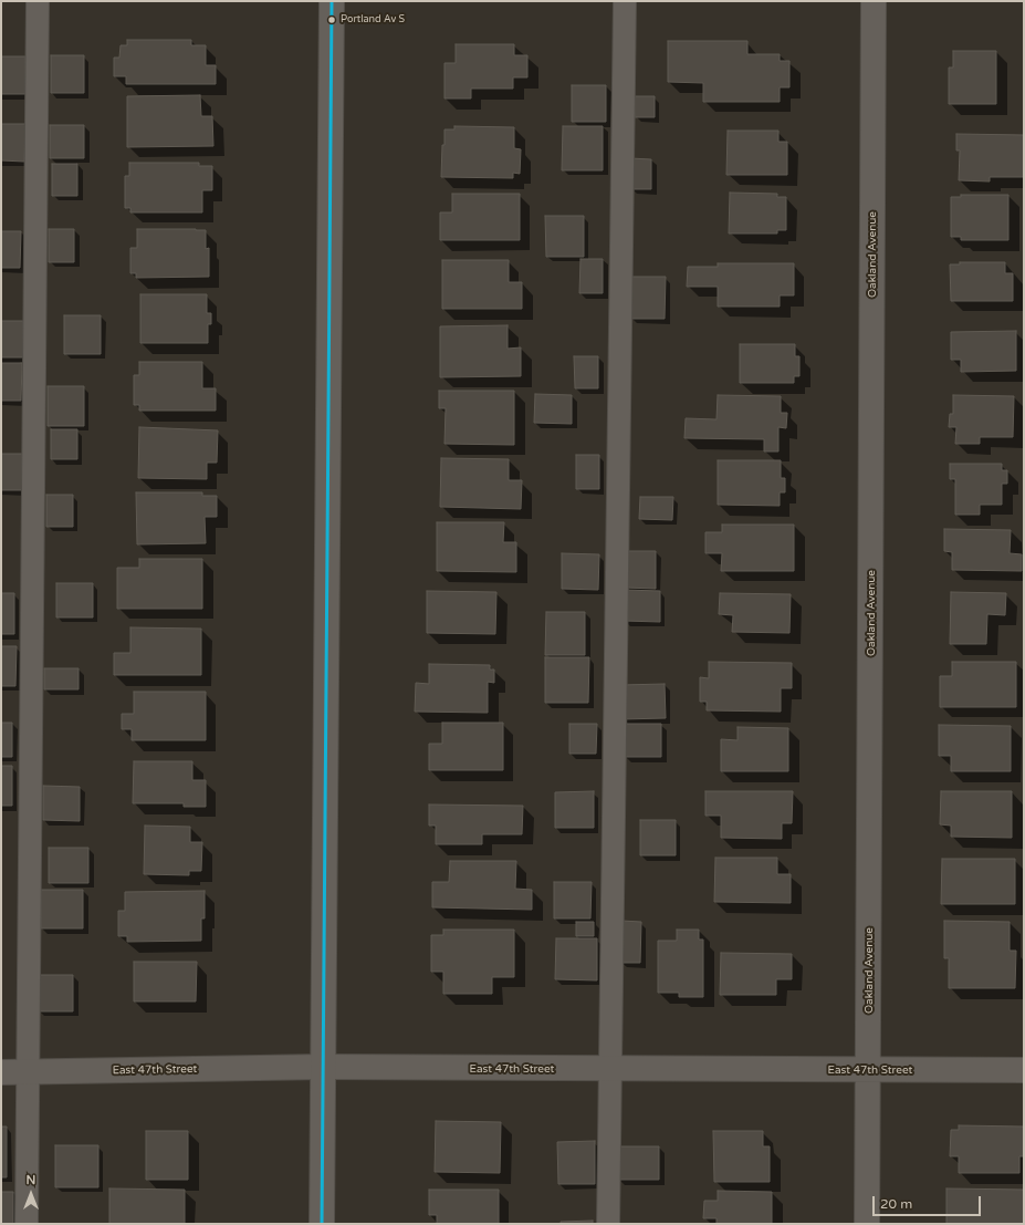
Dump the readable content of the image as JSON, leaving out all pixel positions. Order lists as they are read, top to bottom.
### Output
{
  "streets": {
    "street": ["Oakland Avenue", "East 47th Street"]
  },
  "crossings": [
    ["Oakland Avenue", "East 47th Street"]
  ],
  "places": ["Portland Av S"],
  "scale_bar": "20 m",
  "north": "top"
}
